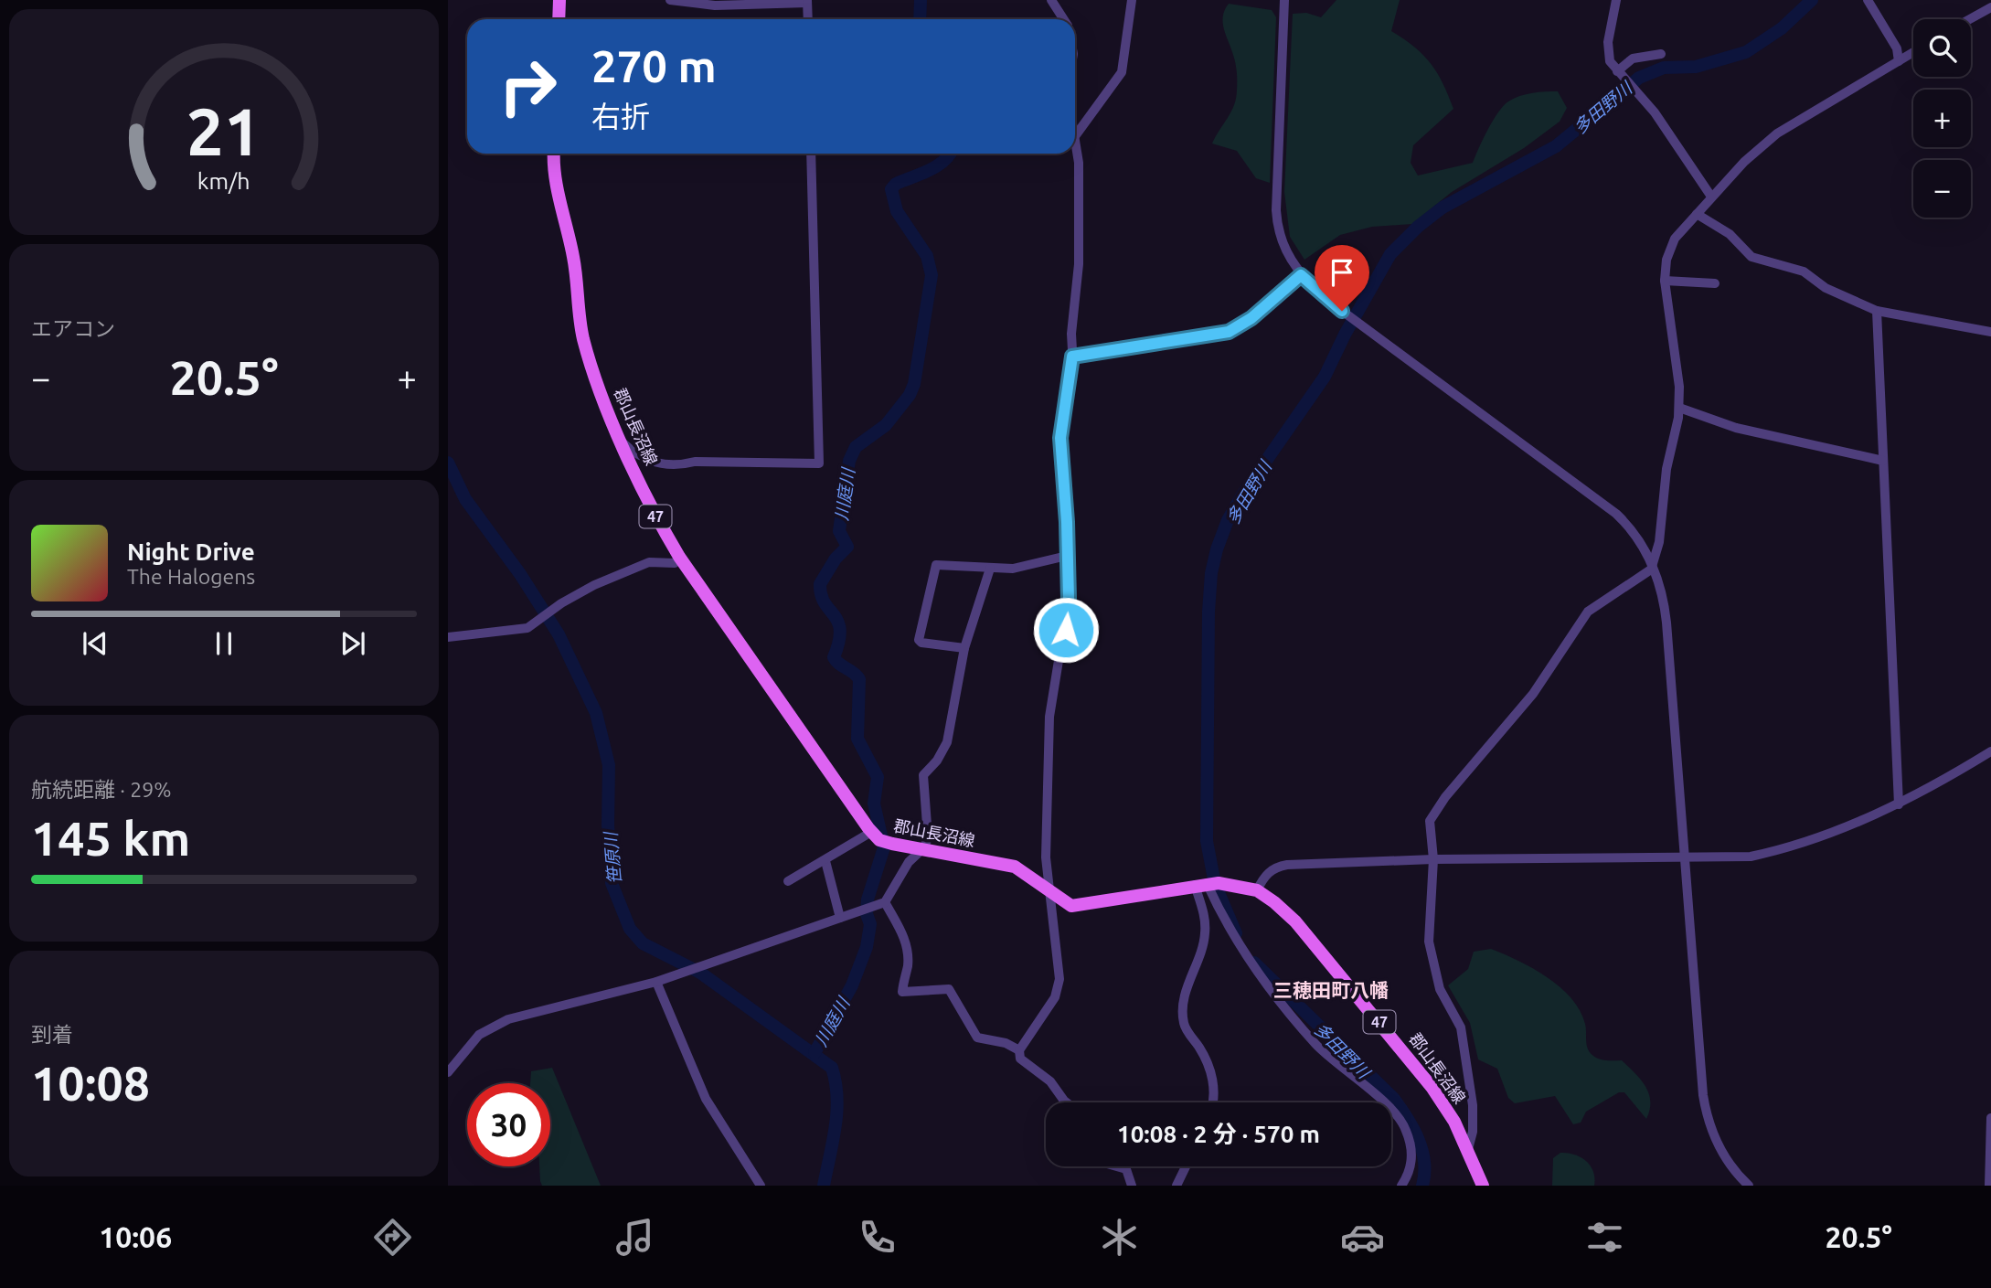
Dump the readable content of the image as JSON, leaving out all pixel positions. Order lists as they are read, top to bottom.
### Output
{
  "streets": {
    "main road": ["郡山長沼線", "47"]
  },
  "districts": ["三穂田町八幡"],
  "water": ["多田野川", "川庭川", "笹原川"],
  "page": {
    "map_buttons": ["+", "−"],
    "turn": ["270 m", "右折"],
    "tile": [
      "エアコン",
      ["航続距離 · 29%", "145 km"],
      ["到着", "10:08"]
    ],
    "heat": ["−", "20.5°", "+"],
    "song": ["Night Drive", "The Halogens"],
    "limit": "30",
    "trip": "10:08 · 2 分 · 570 m",
    "tabs": ["10:06", "20.5°"],
    "gauge": ["21", "km/h"]
  }
}
